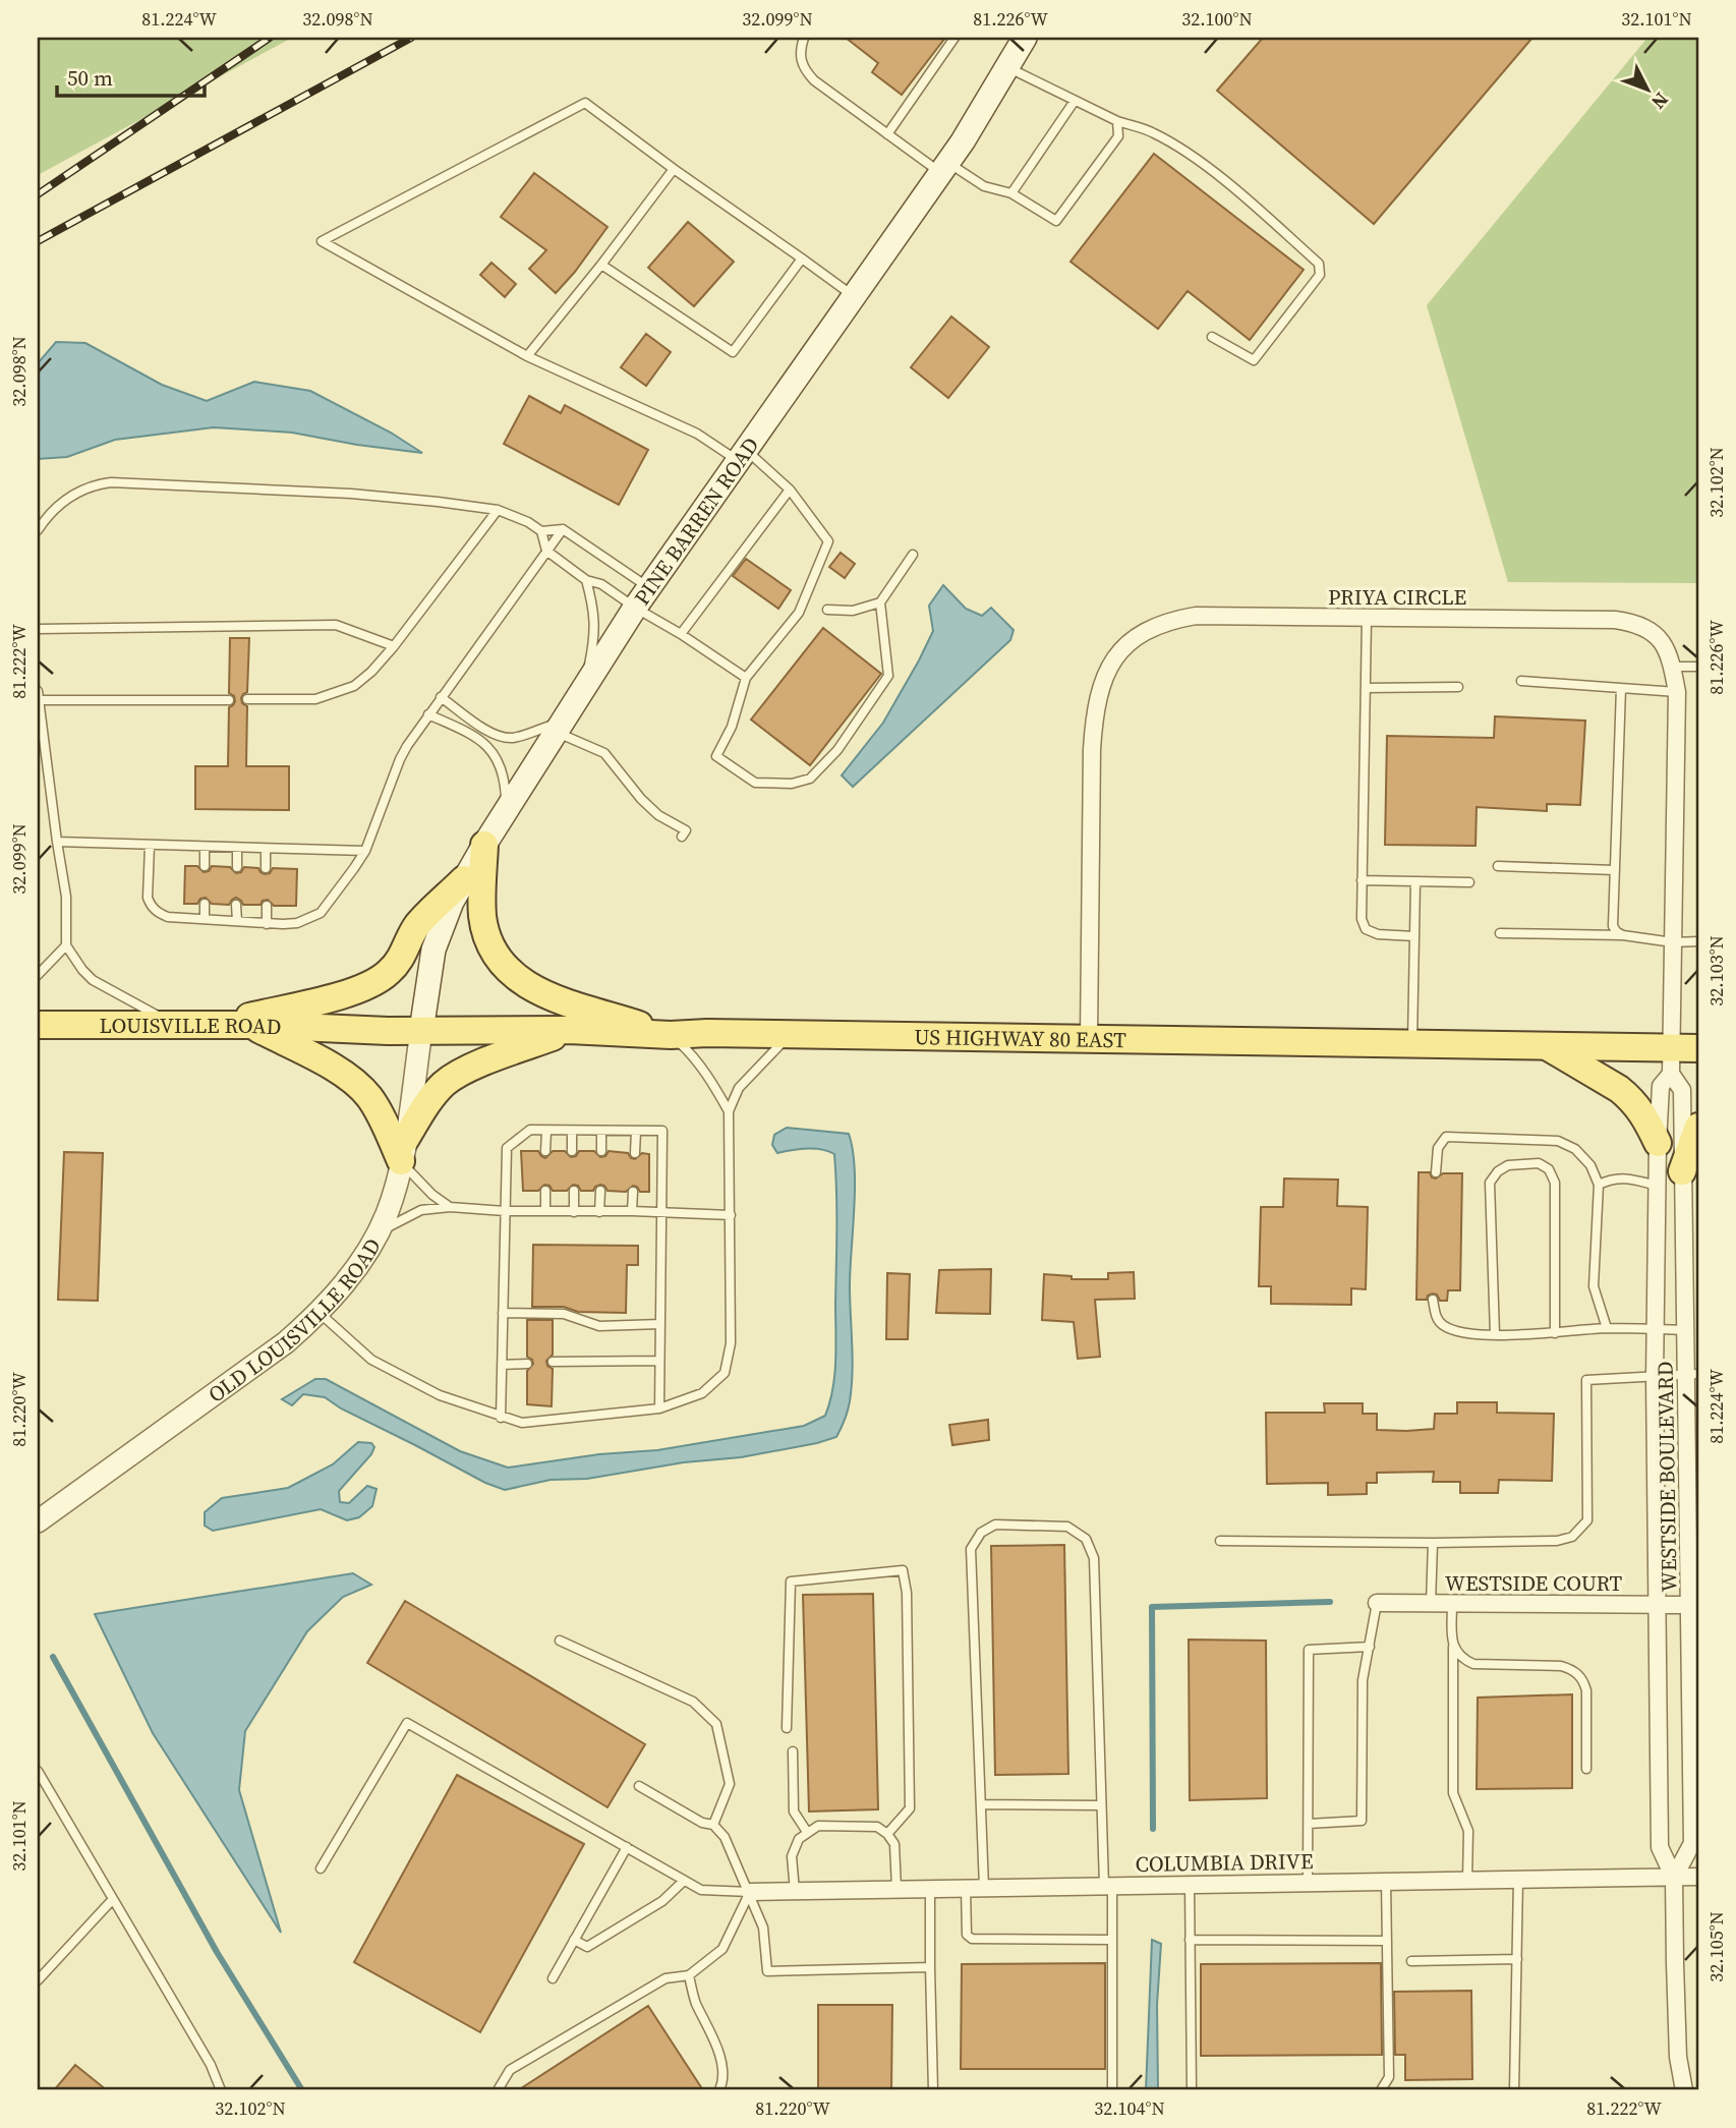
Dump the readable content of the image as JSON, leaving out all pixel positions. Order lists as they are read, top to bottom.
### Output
{
  "streets": {
    "main road": ["PINE BARREN ROAD", "LOUISVILLE ROAD", "US HIGHWAY 80 EAST"],
    "street": [
      "PRIYA CIRCLE",
      "OLD LOUISVILLE ROAD",
      "WESTSIDE BOULEVARD",
      "WESTSIDE COURT",
      "COLUMBIA DRIVE"
    ]
  },
  "crossings": [
    ["PINE BARREN ROAD", "US HIGHWAY 80 EAST"],
    ["PINE BARREN ROAD", "OLD LOUISVILLE ROAD"],
    ["PRIYA CIRCLE", "US HIGHWAY 80 EAST"],
    ["PRIYA CIRCLE", "WESTSIDE BOULEVARD"],
    ["LOUISVILLE ROAD", "US HIGHWAY 80 EAST"],
    ["US HIGHWAY 80 EAST", "OLD LOUISVILLE ROAD"],
    ["US HIGHWAY 80 EAST", "WESTSIDE BOULEVARD"],
    ["WESTSIDE BOULEVARD", "WESTSIDE COURT"],
    ["WESTSIDE BOULEVARD", "COLUMBIA DRIVE"]
  ],
  "scale_bar": "50 m",
  "north": "bottom right",
  "coordinates": [
    "81.224°W",
    "32.098°N",
    "32.099°N",
    "81.226°W",
    "32.100°N",
    "32.101°N",
    "32.102°N",
    "81.222°W",
    "32.103°N",
    "81.220°W",
    "32.105°N",
    "32.104°N"
  ]
}
